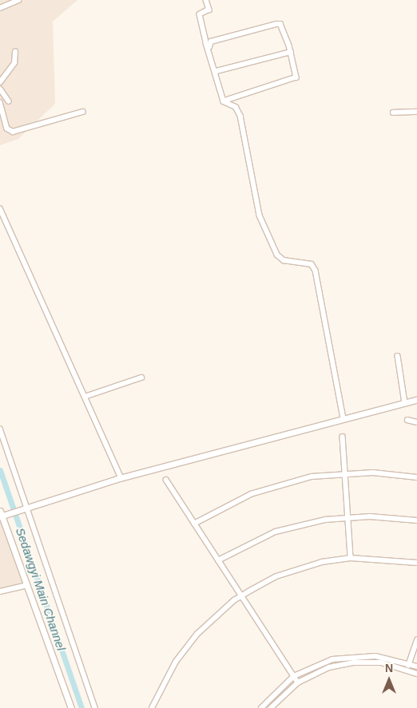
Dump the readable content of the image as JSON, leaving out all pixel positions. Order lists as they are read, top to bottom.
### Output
{
  "water": ["Sedawgyi Main Channel"],
  "north": "top"
}
